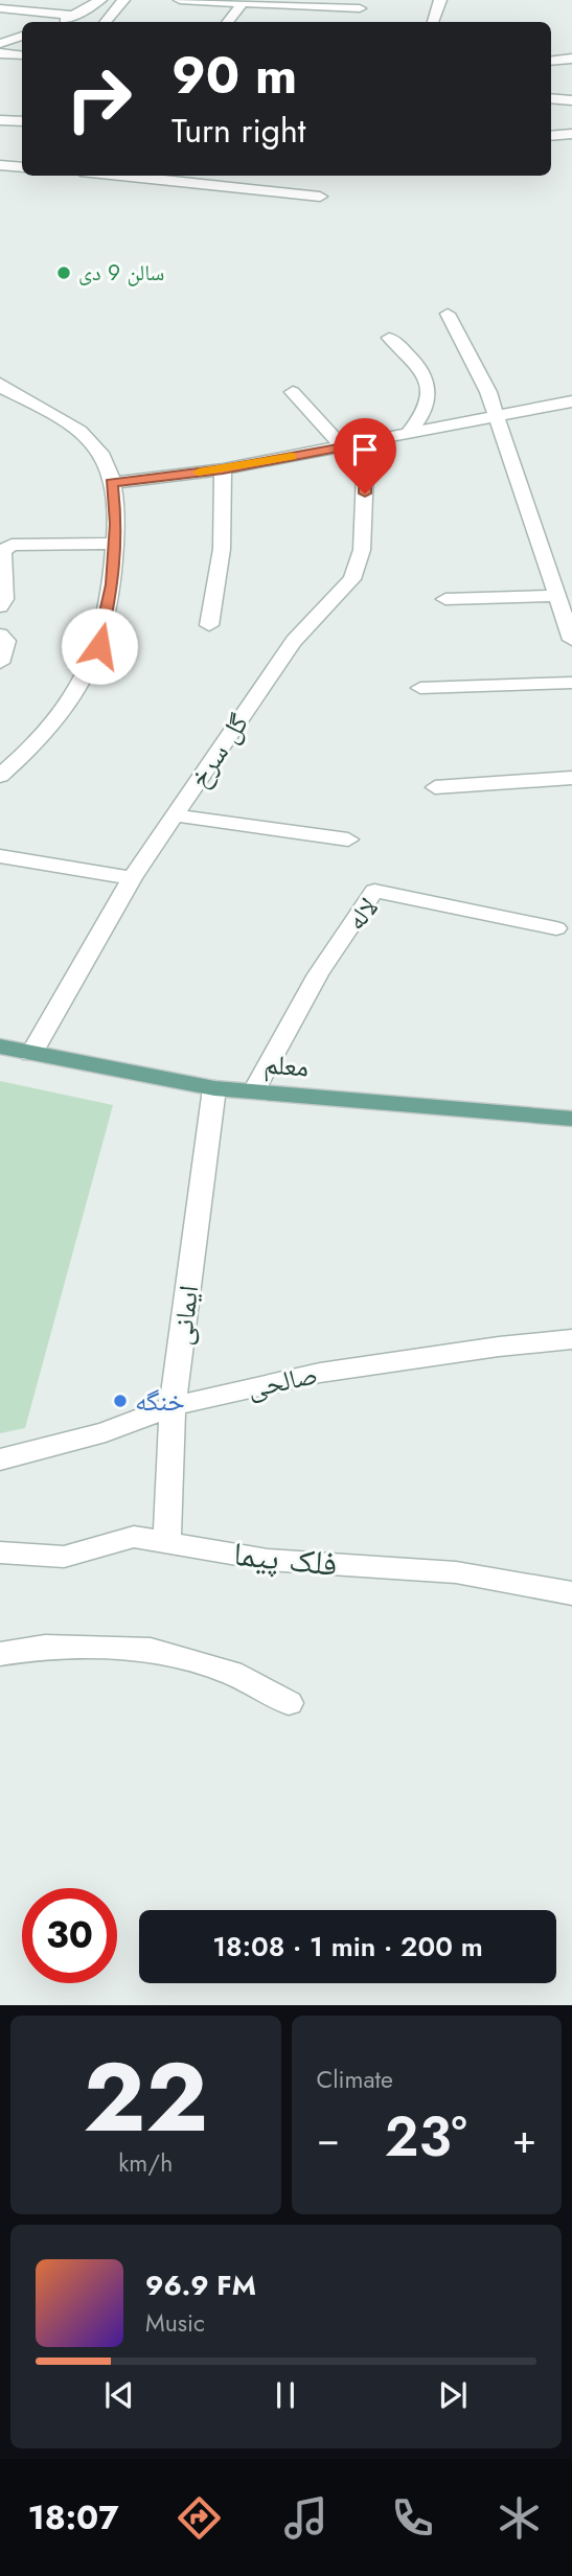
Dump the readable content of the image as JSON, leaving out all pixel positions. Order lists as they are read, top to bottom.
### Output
{
  "streets": {
    "main road": ["معلم"],
    "street": [
      "گل سرخ",
      "لاله",
      "ایمانی",
      "صالحی",
      "فلک پیما"
    ]
  },
  "crossings": [
    ["گل سرخ", "معلم"],
    ["لاله", "معلم"],
    ["معلم", "ایمانی"],
    ["ایمانی", "صالحی"],
    ["ایمانی", "فلک پیما"]
  ],
  "places": ["سالن 9 دی", "خنگه"],
  "page": {
    "turn": ["90 m", "Turn right"],
    "limit": "30",
    "trip": "18:08 · 1 min · 200 m",
    "tile": [
      ["22", "km/h"],
      "Climate"
    ],
    "heat": ["−", "23°", "+"],
    "song": ["96.9 FM", "Music"],
    "tabs": "18:07"
  }
}
